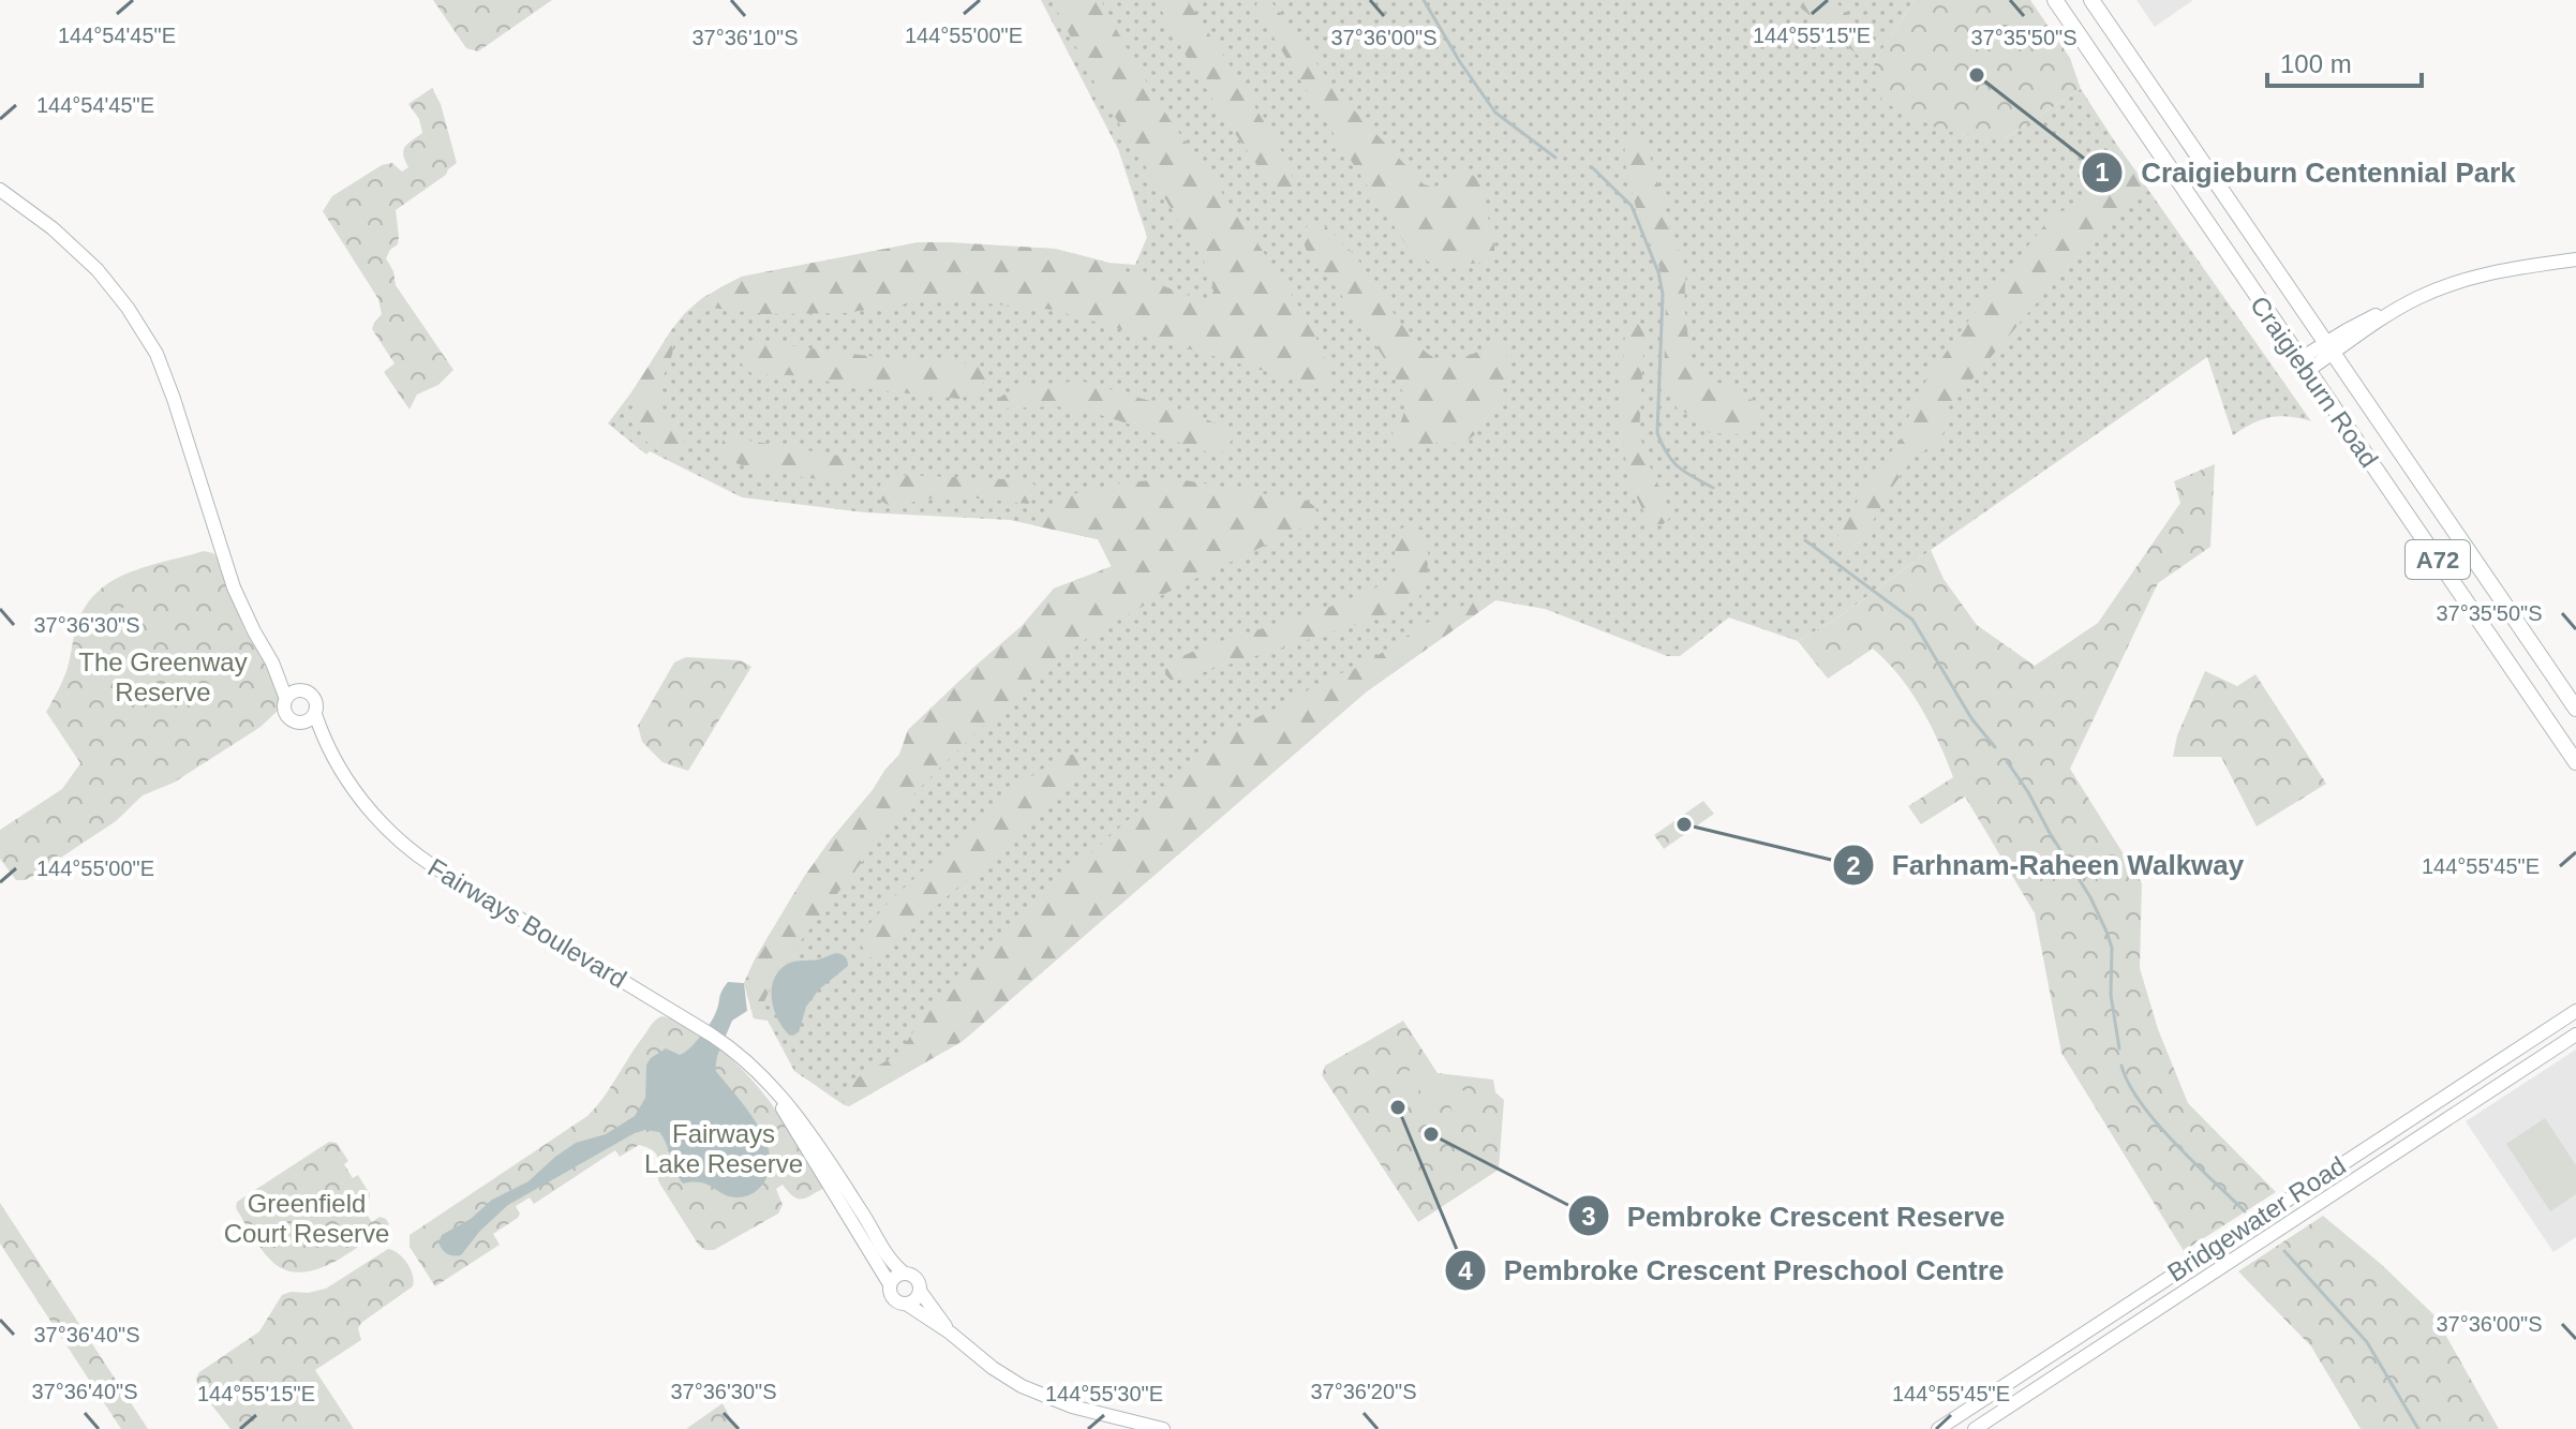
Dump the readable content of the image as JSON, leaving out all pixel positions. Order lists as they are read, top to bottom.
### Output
{
  "streets": {
    "main road": ["Craigieburn Road", "A72"],
    "street": ["Fairways Boulevard", "Bridgewater Road"]
  },
  "parks": ["The Greenway Reserve", "Fairways Lake Reserve", "Greenfield Court Reserve"],
  "places": [
    "Craigieburn Centennial Park",
    "Farhnam-Raheen Walkway",
    "Pembroke Crescent Preschool Centre",
    "Pembroke Crescent Reserve"
  ],
  "scale_bar": "100 m",
  "coordinates": [
    "144°54'45\"E",
    "144°55'00\"E",
    "144°55'15\"E",
    "37°36'10\"S",
    "37°36'00\"S",
    "37°35'50\"S",
    "37°36'30\"S",
    "144°55'45\"E",
    "37°36'40\"S",
    "37°36'20\"S",
    "144°55'30\"E"
  ]
}
